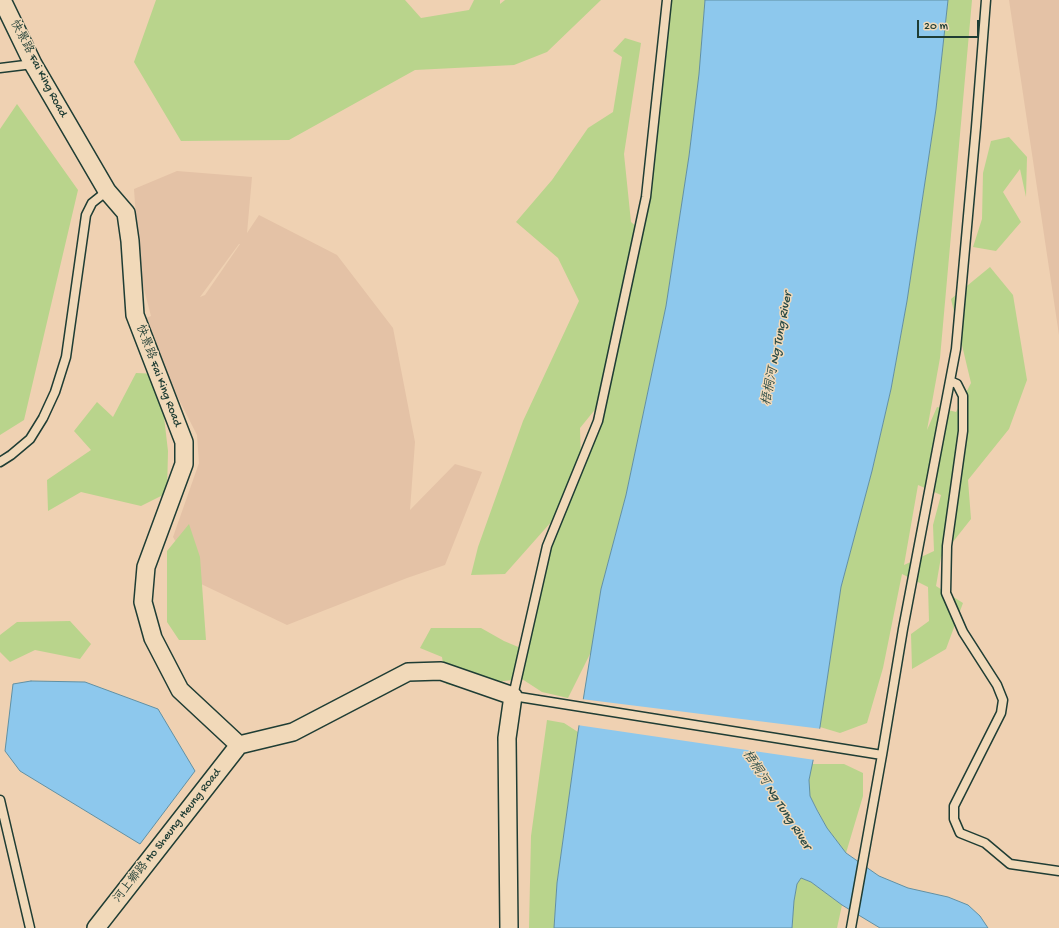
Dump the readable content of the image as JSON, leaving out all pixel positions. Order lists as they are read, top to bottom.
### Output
{
  "streets": {
    "street": ["快景路 Fai King Road", "河上鄉路 Ho Sheung Heung Road"]
  },
  "crossings": [
    ["快景路 Fai King Road", "河上鄉路 Ho Sheung Heung Road"]
  ],
  "water": ["梧桐河 Ng Tung River"],
  "scale_bar": "20 m"
}
